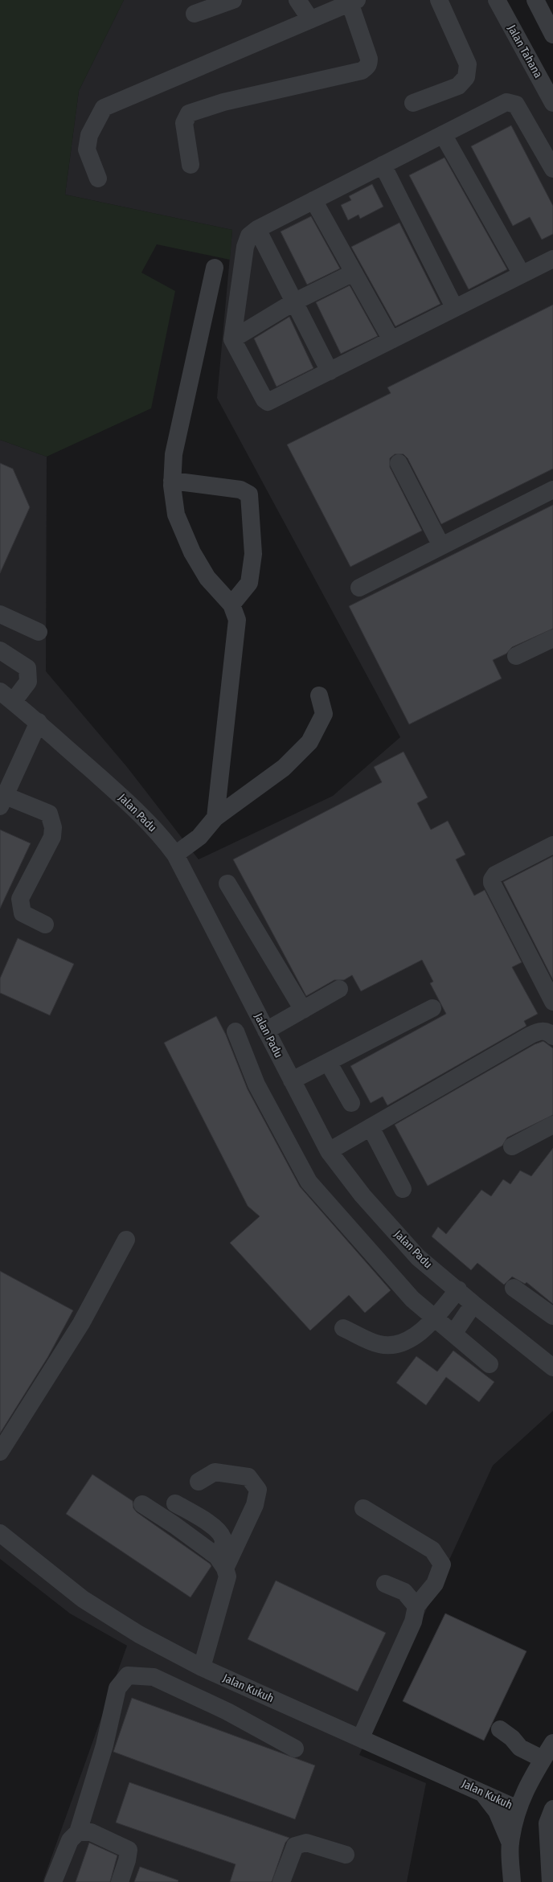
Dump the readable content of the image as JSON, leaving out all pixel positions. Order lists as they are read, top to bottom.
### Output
{
  "streets": {
    "street": ["Jalan Tahana", "Jalan Padu", "Jalan Kukuh"]
  }
}
